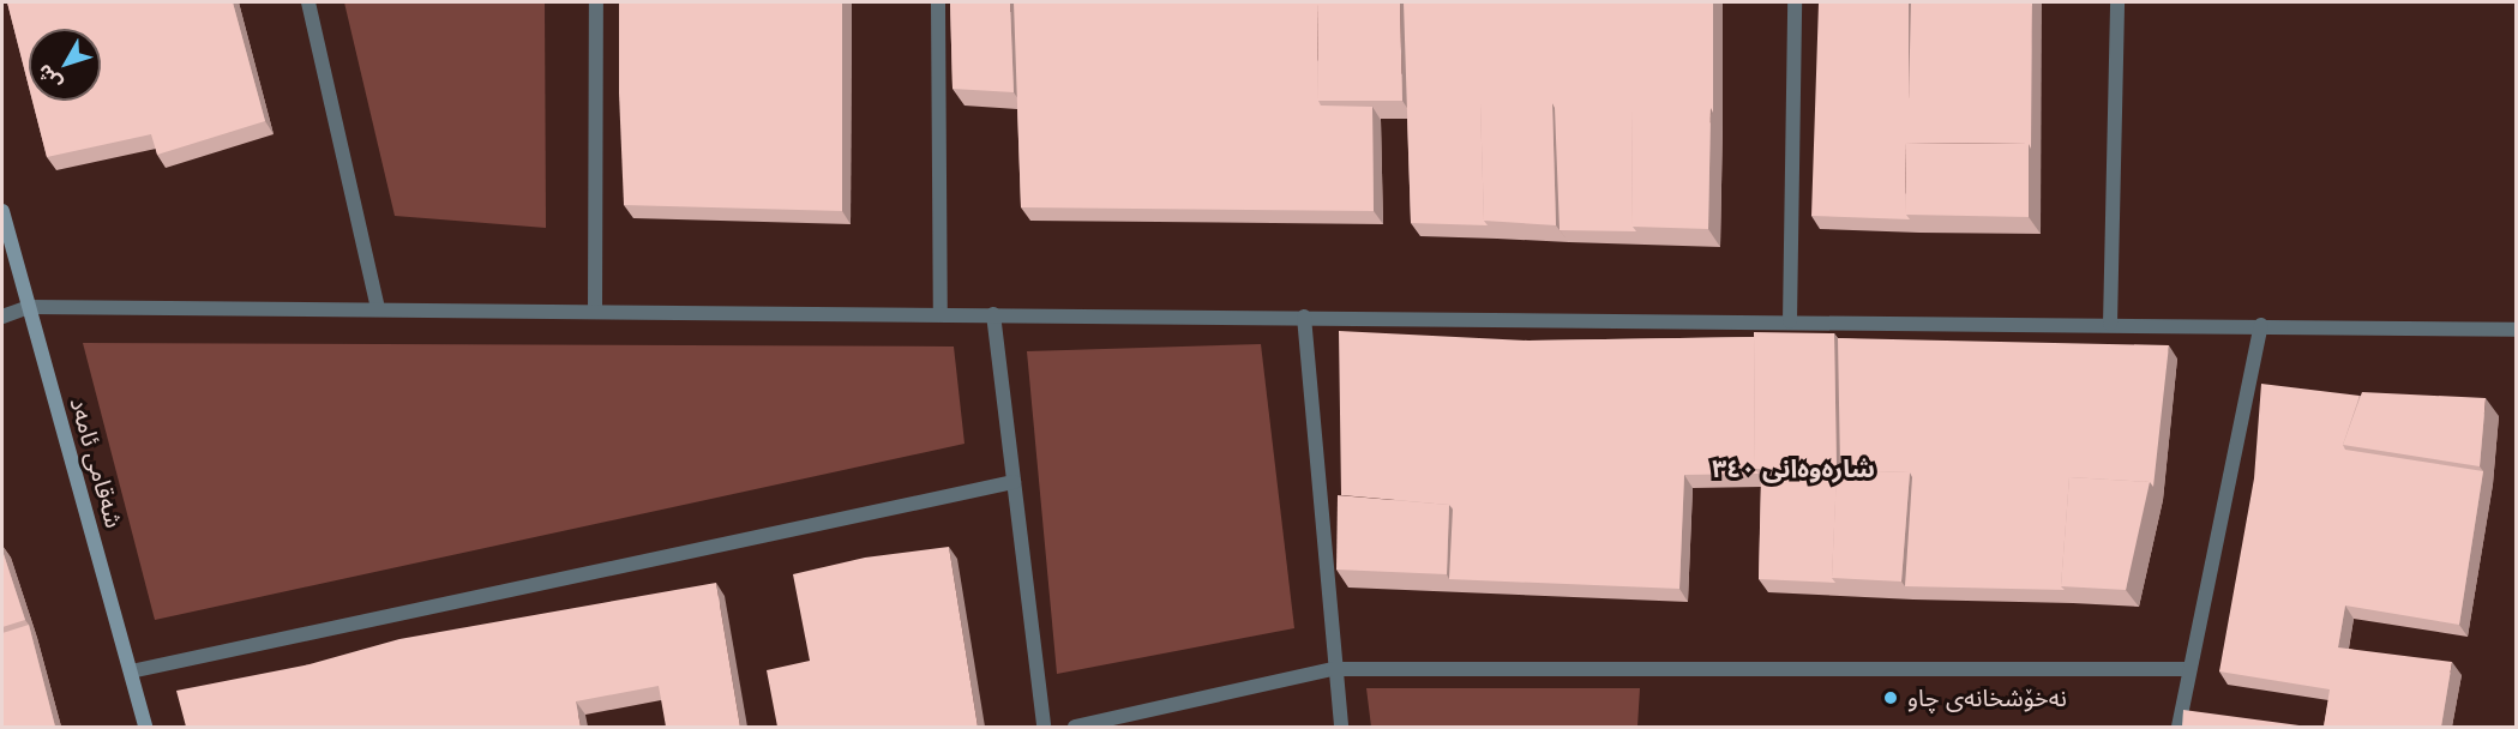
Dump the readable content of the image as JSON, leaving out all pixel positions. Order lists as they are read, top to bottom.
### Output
{
  "streets": {
    "street": ["شەقامی ئامەد"]
  },
  "districts": ["شارەوەانی ٣٤٠"],
  "places": ["نەخۆشخانەی چاو"],
  "north": "bottom left"
}
